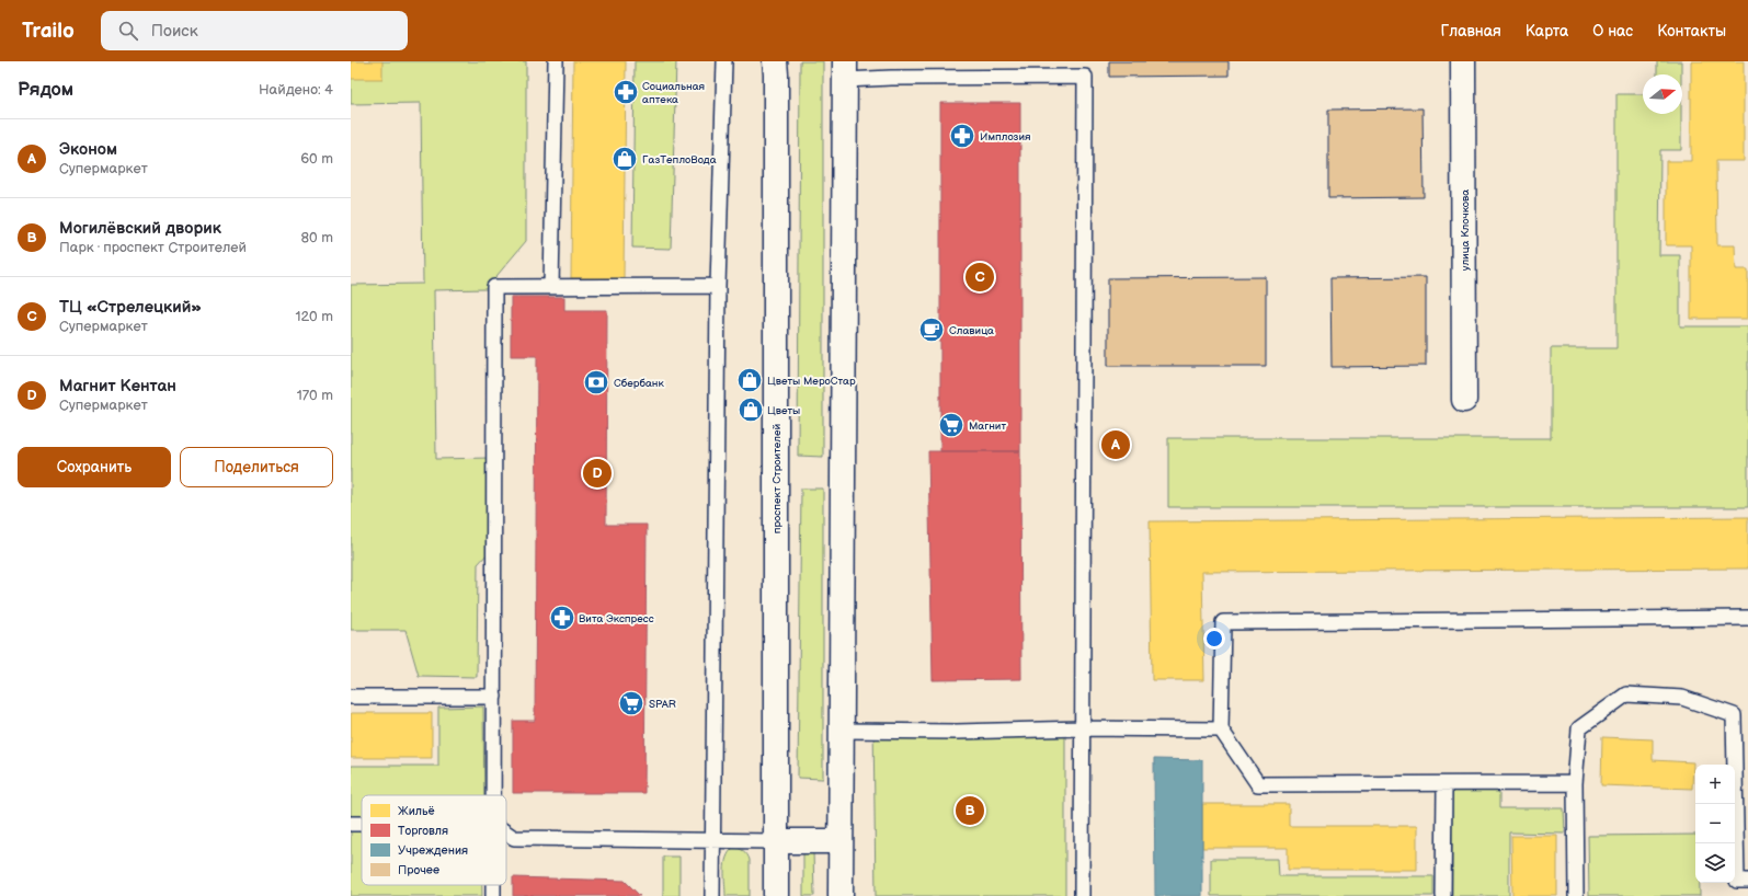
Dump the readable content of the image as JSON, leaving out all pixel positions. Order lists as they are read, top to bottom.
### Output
{
  "streets": {
    "main road": ["улица Клочкова", "проспект Строителей"]
  },
  "places": {
    "pharmacy": ["Социальная аптека", "Имплозия", "Вита Экспресс"],
    "shop": ["ГазТеплоВода", "Цветы МероСтар", "Цветы"],
    "cafe": ["Славица"],
    "bank": ["Сбербанк"],
    "supermarket": ["Магнит", "SPAR"]
  },
  "legend": [
    "Жильё",
    "Торговля",
    "Учреждения",
    "Прочее"
  ],
  "north": "right",
  "page": {
    "header": "Trailo",
    "search": "Поиск",
    "nav": [
      "Главная",
      "Карта",
      "О нас",
      "Контакты"
    ],
    "heading": ["Рядом", "Найдено: 4"],
    "list": [
      {
        "mark": "A",
        "name": "Эконом",
        "note": "Супермаркет",
        "value": "60 m"
      },
      {
        "mark": "B",
        "name": "Могилёвский дворик",
        "note": "Парк · проспект Строителей",
        "value": "80 m"
      },
      {
        "mark": "C",
        "name": "ТЦ «Стрелецкий»",
        "note": "Супермаркет",
        "value": "120 m"
      },
      {
        "mark": "D",
        "name": "Магнит Кентан",
        "note": "Супермаркет",
        "value": "170 m"
      }
    ],
    "pins": [
      "C",
      "A",
      "D",
      "B"
    ],
    "buttons": ["Сохранить", "Поделиться"],
    "map_buttons": ["+", "−"]
  }
}
